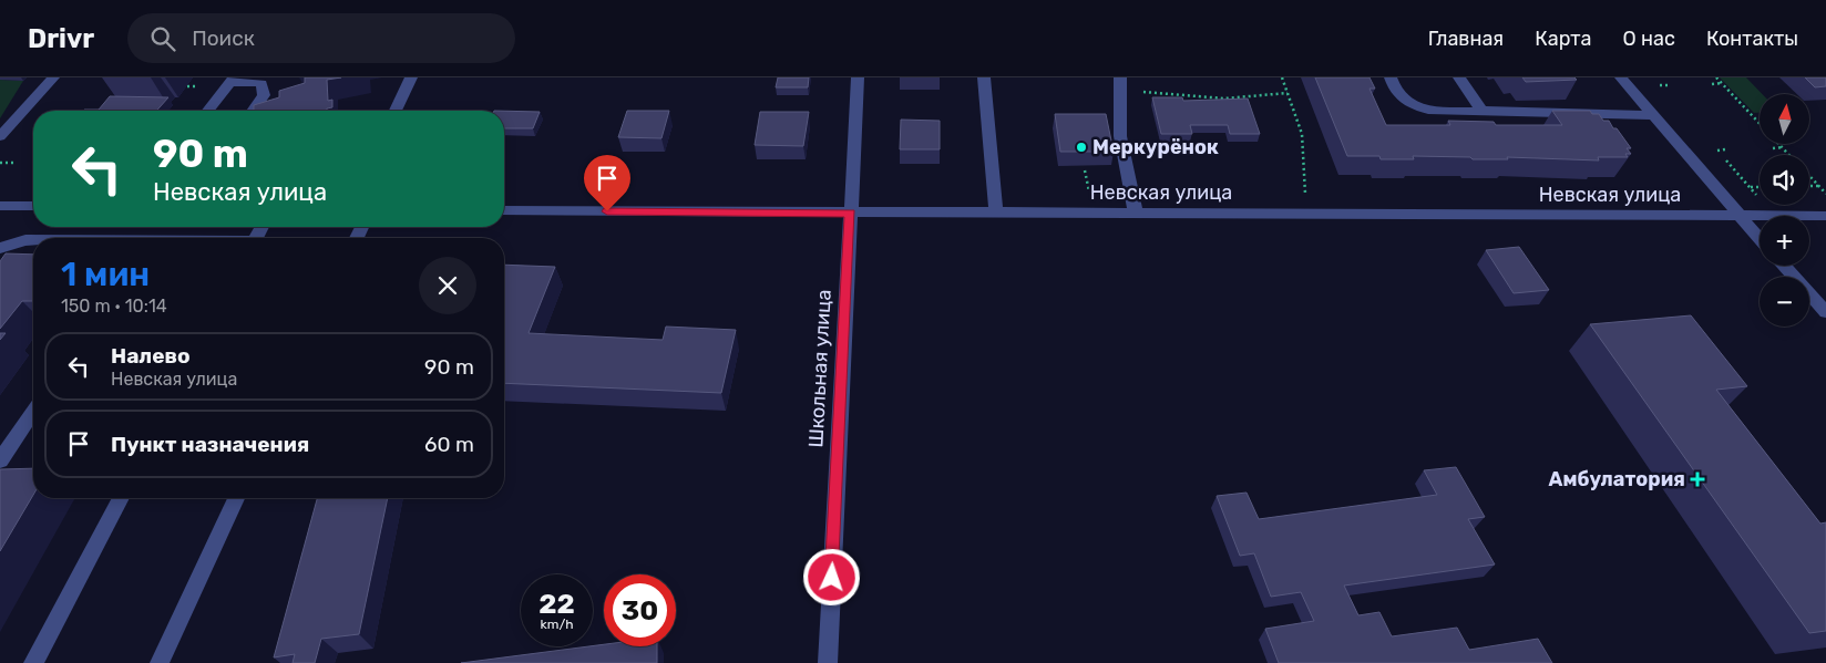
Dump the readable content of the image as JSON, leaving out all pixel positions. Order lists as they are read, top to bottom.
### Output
{
  "streets": {
    "street": ["Невская улица", "Школьная улица"]
  },
  "crossings": [
    ["Невская улица", "Школьная улица"]
  ],
  "places": {
    "other": ["Меркурёнок"],
    "health": ["Амбулатория"]
  },
  "north": "top",
  "page": {
    "header": "Drivr",
    "search": "Поиск",
    "nav": [
      "Главная",
      "Карта",
      "О нас",
      "Контакты"
    ],
    "map_buttons": ["+", "−"],
    "turn": ["90 m", "Невская улица"],
    "heading": ["1 мин", "150 m · 10:14"],
    "list": [
      {
        "name": "Налево",
        "note": "Невская улица",
        "value": "90 m"
      },
      {
        "name": "Пункт назначения",
        "value": "60 m"
      }
    ],
    "speed": "22 km/h",
    "limit": "30"
  }
}
